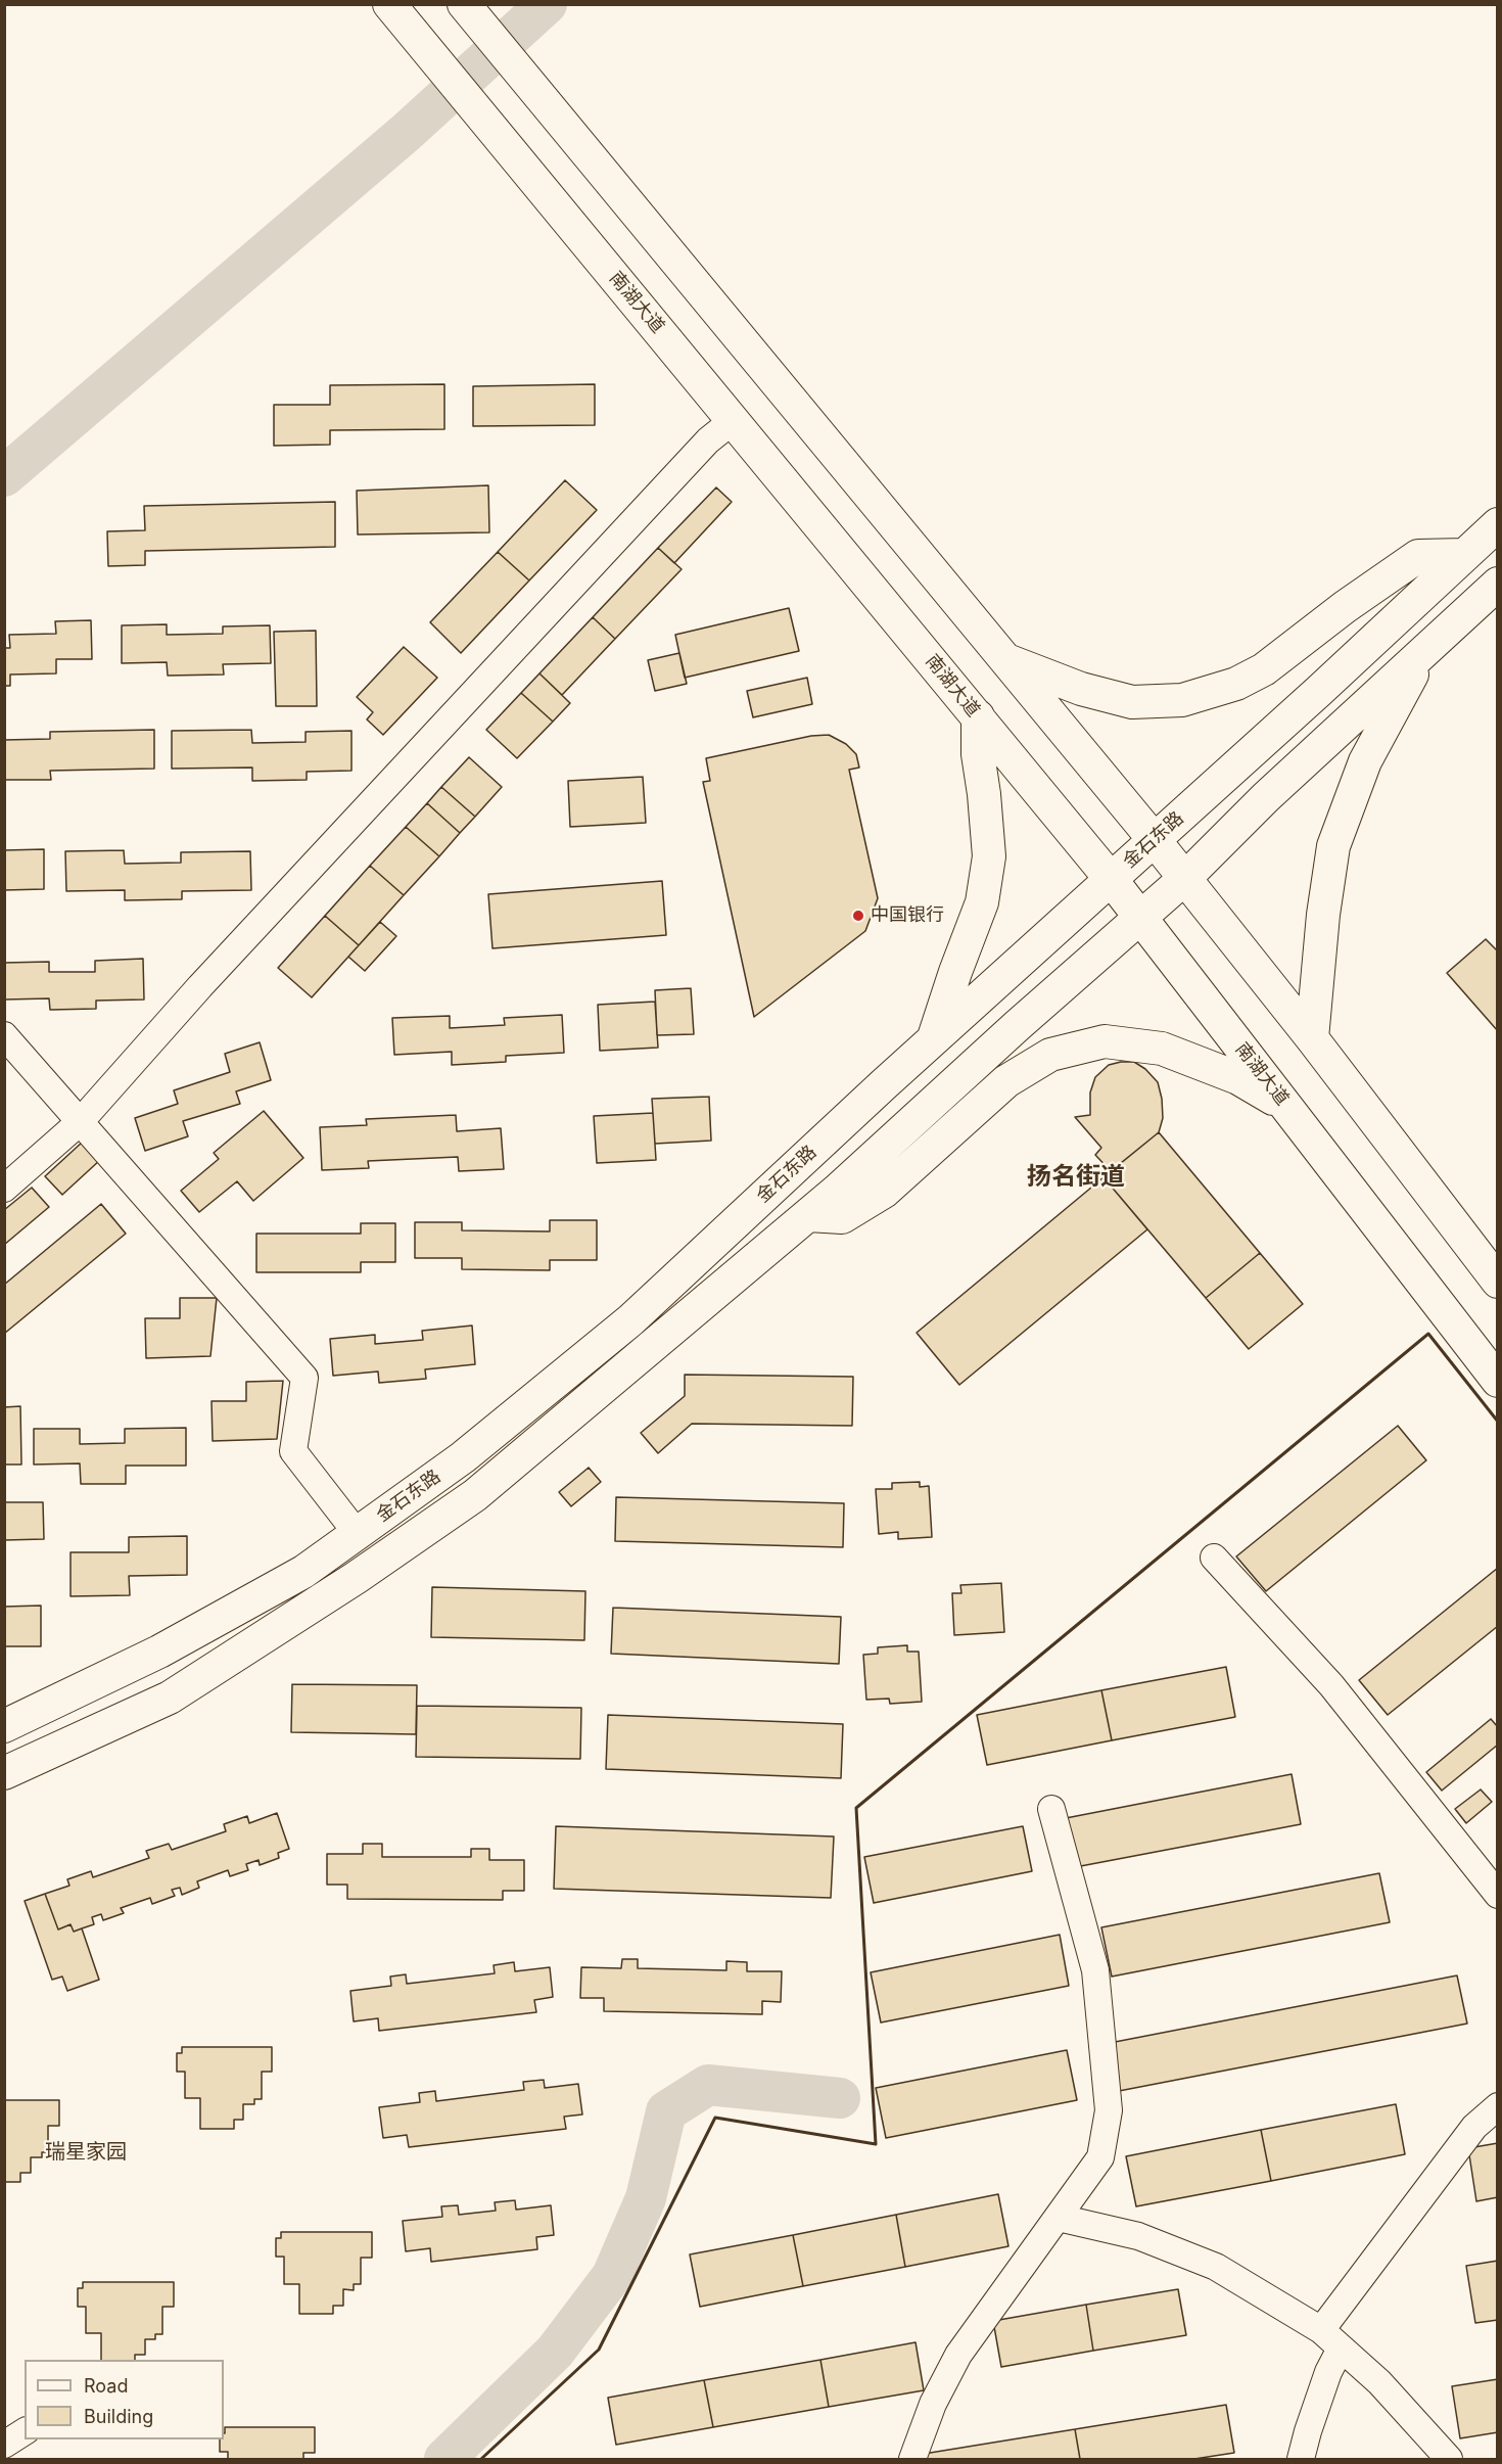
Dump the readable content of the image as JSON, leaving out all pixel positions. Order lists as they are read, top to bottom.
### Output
{
  "streets": {
    "main road": ["南湖大道", "金石东路"]
  },
  "crossings": [
    ["南湖大道", "金石东路"]
  ],
  "districts": ["扬名街道", "瑞星家园"],
  "places": ["中国银行"],
  "legend": ["Road", "Building"]
}
